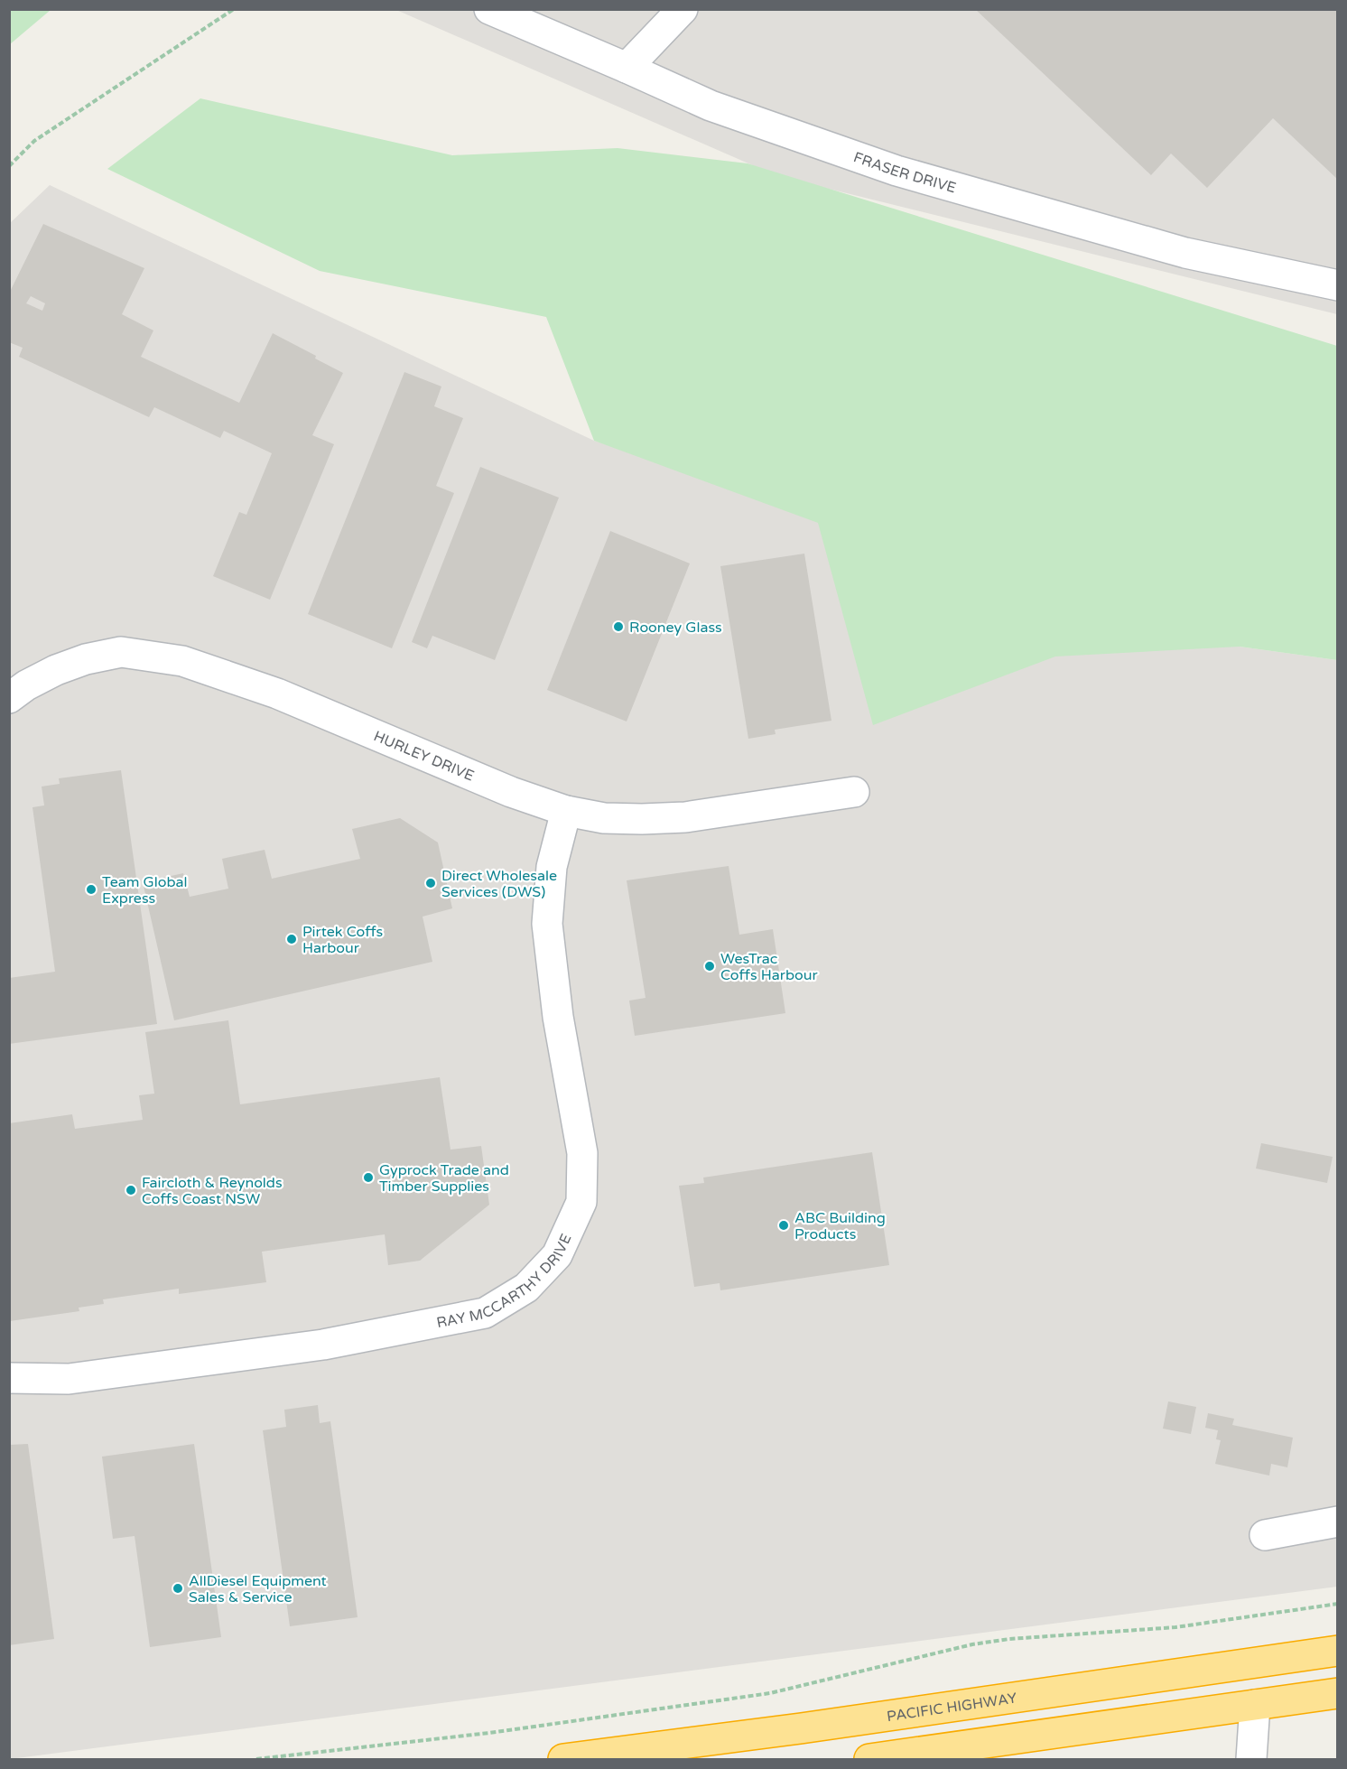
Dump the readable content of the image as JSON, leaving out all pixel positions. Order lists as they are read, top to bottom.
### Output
{
  "streets": {
    "highway": ["PACIFIC HIGHWAY"],
    "street": ["FRASER DRIVE", "HURLEY DRIVE", "RAY MCCARTHY DRIVE"]
  },
  "crossings": [
    ["HURLEY DRIVE", "RAY MCCARTHY DRIVE"]
  ],
  "places": [
    "Rooney Glass",
    "Direct Wholesale Services (DWS)",
    "Team Global Express",
    "Pirtek Coffs Harbour",
    "WesTrac Coffs Harbour",
    "Gyprock Trade and Timber Supplies",
    "Faircloth & Reynolds Coffs Coast NSW",
    "ABC Building Products",
    "AllDiesel Equipment Sales & Service"
  ]
}
